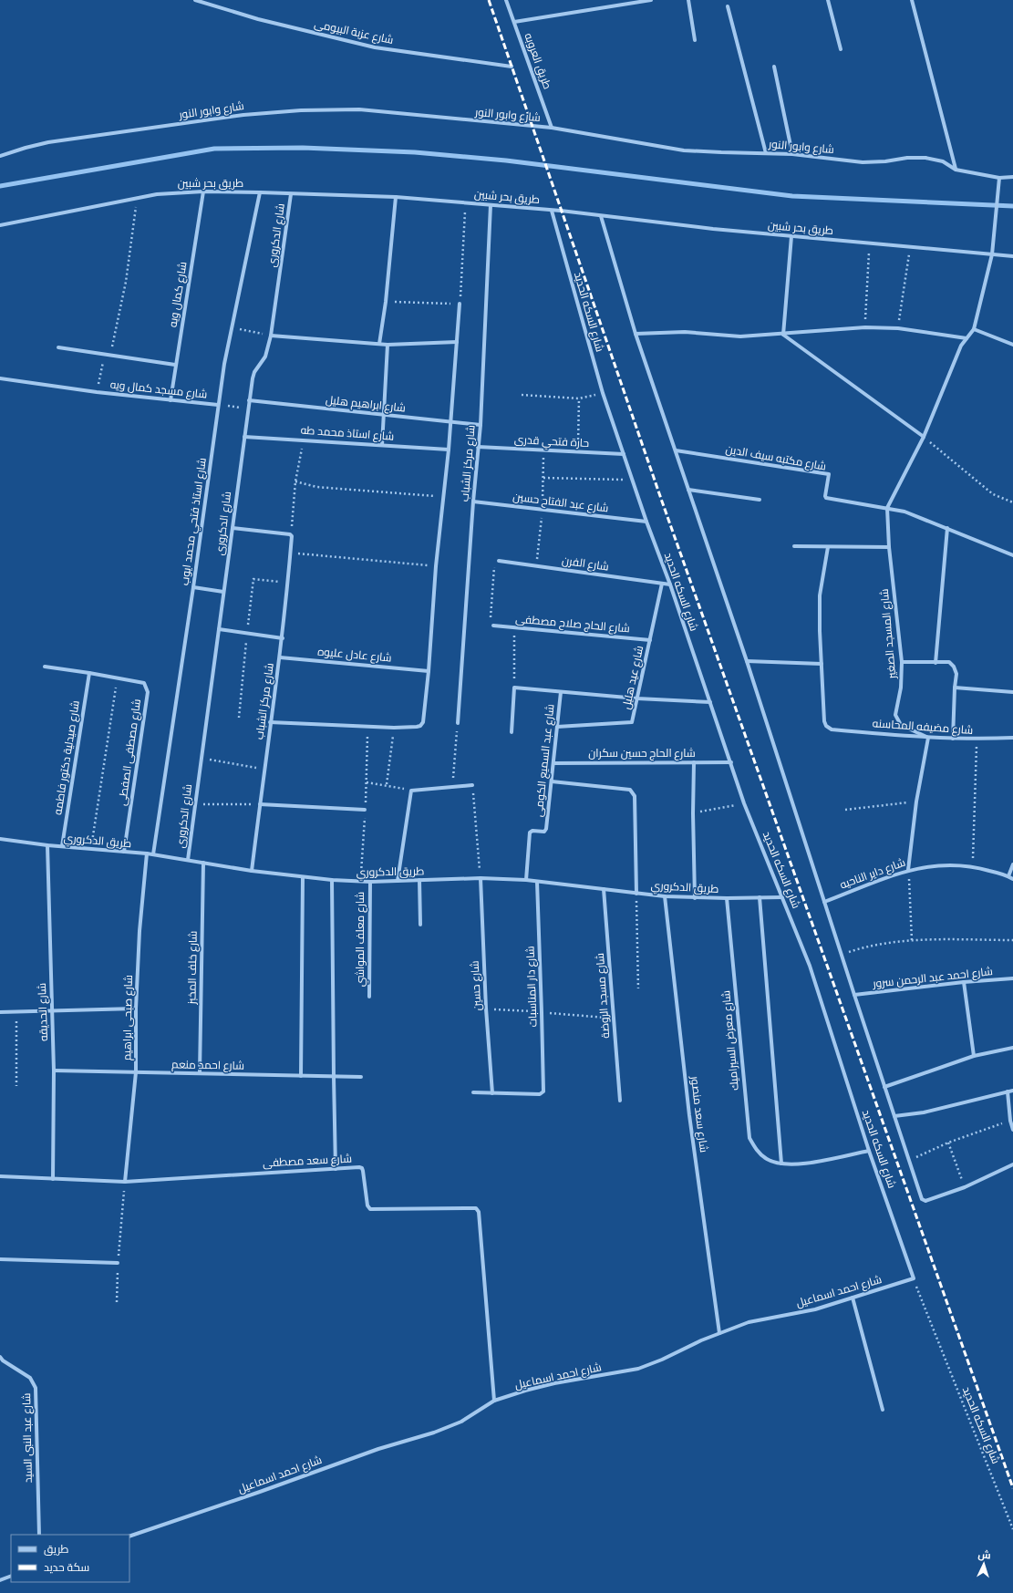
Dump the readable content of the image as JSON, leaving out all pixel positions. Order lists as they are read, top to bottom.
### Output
{
  "streets": {
    "street": [
      "شارع عزبة البيومى",
      "طريق العروبه",
      "شارع وابور النور",
      "طريق بحر شبين",
      "شارع الدكرورى",
      "شارع كمال ويه",
      "شارع السكه الحديد",
      "شارع مسجد كمال ويه",
      "شارع ابراهيم هليل",
      "شارع استاذ محمد طه",
      "حارة فتحي قدرى",
      "شارع مكتبه سيف الدين",
      "شارع مركز الشباب",
      "شارع عبد الفتاح حسين",
      "شارع استاذ فتحي محمد ايوب",
      "شارع الفرن",
      "شارع الحاج صلاح مصطفى",
      "شارع المسجد الصغير",
      "شارع عادل عليوه",
      "شارع عيد هليل",
      "شارع مضيفه المحاسنه",
      "شارع مصطفى الصفطى",
      "شارع الحاج حسين سكران",
      "شارع صيدلية دكتور فاطمه",
      "شارع عبد السميع الكومى",
      "طريق الدكروري",
      "شارع داير الناحيه",
      "شارع معلف المواشي",
      "شارع خلف المخبز",
      "شارع احمد عبد الرحمن سرور",
      "شارع حسين",
      "شارع دار المناسبات",
      "شارع مسجد الروضة",
      "شارع الحديقه",
      "شارع صبحى ابراهيم",
      "شارع معرض السيراميك",
      "شارع احمد منعم",
      "شارع سعد منصور",
      "شارع سعد مصطفى",
      "شارع احمد اسماعيل",
      "شارع عبد النبى السيد"
    ]
  },
  "crossings": [
    ["طريق العروبه", "شارع وابور النور"],
    ["طريق بحر شبين", "شارع الدكرورى"],
    ["طريق بحر شبين", "شارع كمال ويه"],
    ["طريق بحر شبين", "شارع السكه الحديد"],
    ["طريق بحر شبين", "شارع مركز الشباب"],
    ["طريق بحر شبين", "شارع استاذ فتحي محمد ايوب"],
    ["شارع الدكرورى", "شارع ابراهيم هليل"],
    ["شارع الدكرورى", "شارع استاذ محمد طه"],
    ["شارع الدكرورى", "طريق الدكروري"],
    ["شارع كمال ويه", "شارع مسجد كمال ويه"],
    ["شارع السكه الحديد", "حارة فتحي قدرى"],
    ["شارع السكه الحديد", "شارع عبد الفتاح حسين"],
    ["شارع السكه الحديد", "شارع الفرن"],
    ["شارع السكه الحديد", "شارع الحاج حسين سكران"],
    ["شارع السكه الحديد", "طريق الدكروري"],
    ["شارع السكه الحديد", "شارع احمد اسماعيل"],
    ["شارع مسجد كمال ويه", "شارع استاذ فتحي محمد ايوب"],
    ["شارع ابراهيم هليل", "شارع مركز الشباب"],
    ["حارة فتحي قدرى", "شارع مركز الشباب"],
    ["شارع مكتبه سيف الدين", "شارع المسجد الصغير"],
    ["شارع مركز الشباب", "شارع عبد الفتاح حسين"],
    ["شارع مركز الشباب", "شارع عادل عليوه"],
    ["شارع مركز الشباب", "طريق الدكروري"],
    ["شارع استاذ فتحي محمد ايوب", "طريق الدكروري"],
    ["شارع الفرن", "شارع عيد هليل"],
    ["شارع الحاج صلاح مصطفى", "شارع عيد هليل"],
    ["شارع المسجد الصغير", "شارع مضيفه المحاسنه"],
    ["شارع عيد هليل", "شارع عبد السميع الكومى"],
    ["شارع مصطفى الصفطى", "طريق الدكروري"],
    ["شارع الحاج حسين سكران", "شارع عبد السميع الكومى"],
    ["شارع صيدلية دكتور فاطمه", "طريق الدكروري"],
    ["شارع عبد السميع الكومى", "طريق الدكروري"],
    ["طريق الدكروري", "شارع معلف المواشي"],
    ["طريق الدكروري", "شارع خلف المخبز"],
    ["طريق الدكروري", "شارع حسين"],
    ["طريق الدكروري", "شارع دار المناسبات"],
    ["طريق الدكروري", "شارع مسجد الروضة"],
    ["طريق الدكروري", "شارع الحديقه"],
    ["طريق الدكروري", "شارع صبحى ابراهيم"],
    ["طريق الدكروري", "شارع معرض السيراميك"],
    ["طريق الدكروري", "شارع سعد منصور"],
    ["شارع خلف المخبز", "شارع احمد منعم"],
    ["شارع حسين", "شارع دار المناسبات"],
    ["شارع الحديقه", "شارع احمد منعم"],
    ["شارع الحديقه", "شارع سعد مصطفى"],
    ["شارع صبحى ابراهيم", "شارع احمد منعم"],
    ["شارع صبحى ابراهيم", "شارع سعد مصطفى"],
    ["شارع سعد منصور", "شارع احمد اسماعيل"],
    ["شارع سعد مصطفى", "شارع احمد اسماعيل"]
  ],
  "legend": ["طريق", "سكة حديد"],
  "north": "top"
}
